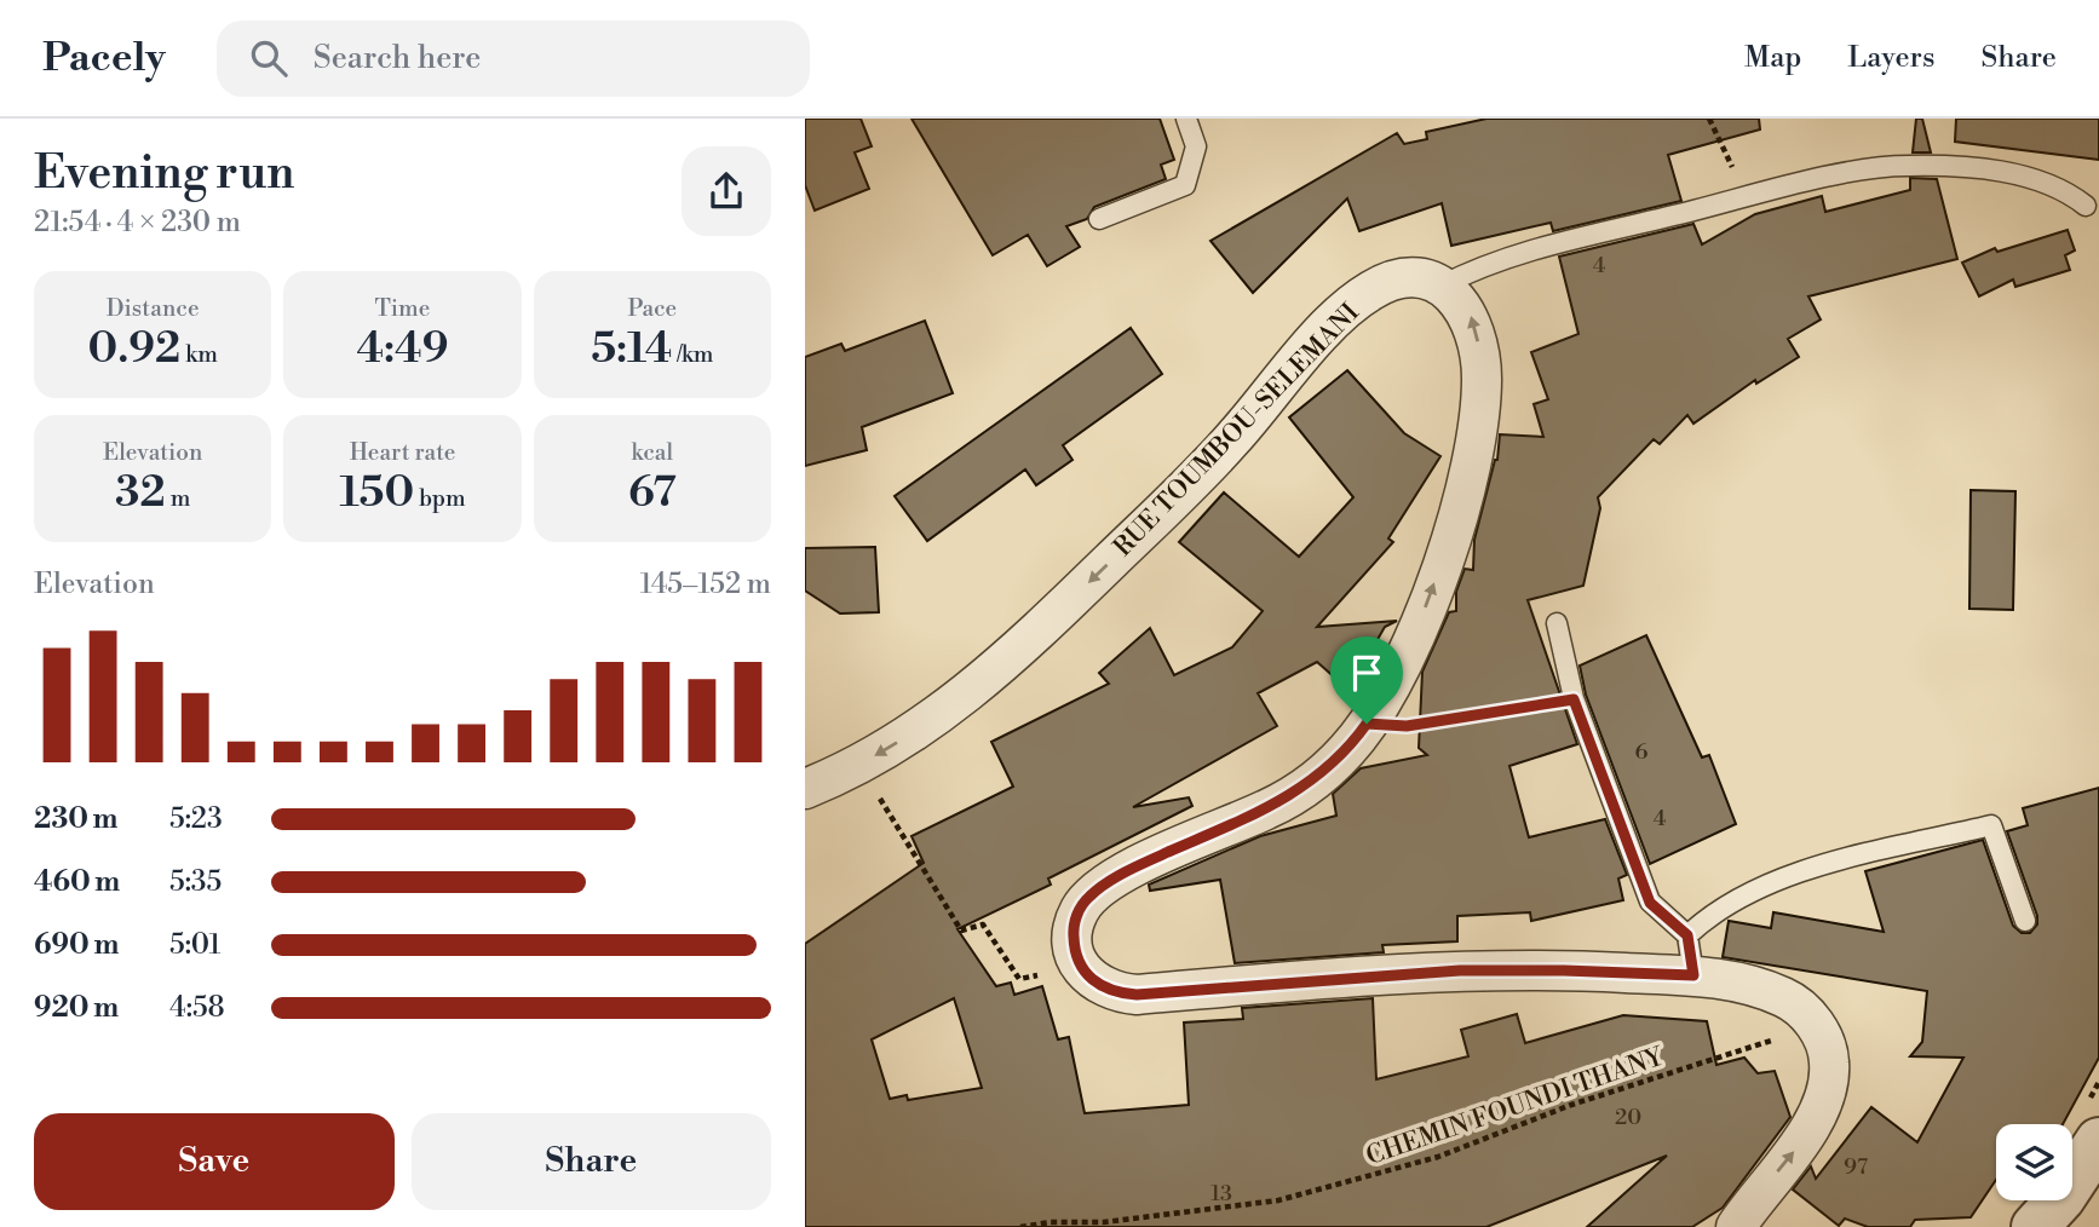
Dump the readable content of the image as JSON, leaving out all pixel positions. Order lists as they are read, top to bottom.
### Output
{
  "streets": {
    "street": ["RUE TOUMBOU-SELEMANI"],
    "path": ["CHEMIN FOUNDI THANY"]
  },
  "house_numbers": [
    "4",
    "6",
    "4",
    "20",
    "97",
    "13"
  ],
  "page": {
    "header": "Pacely",
    "search": "Search here",
    "nav": ["Map", "Layers", "Share"],
    "heading": ["Evening run", "21:54 · 4 × 230 m"],
    "stats": [
      ["Distance", "0.92 km"],
      ["Time", "4:49"],
      ["Pace", "5:14 /km"],
      ["Elevation", "32 m"],
      ["Heart rate", "150 bpm"],
      ["kcal", "67"]
    ],
    "chart": ["Elevation", "145–152 m"],
    "list": [
      {
        "name": "230 m",
        "note": "5:23"
      },
      {
        "name": "460 m",
        "note": "5:35"
      },
      {
        "name": "690 m",
        "note": "5:01"
      },
      {
        "name": "920 m",
        "note": "4:58"
      }
    ],
    "buttons": ["Save", "Share"]
  }
}
